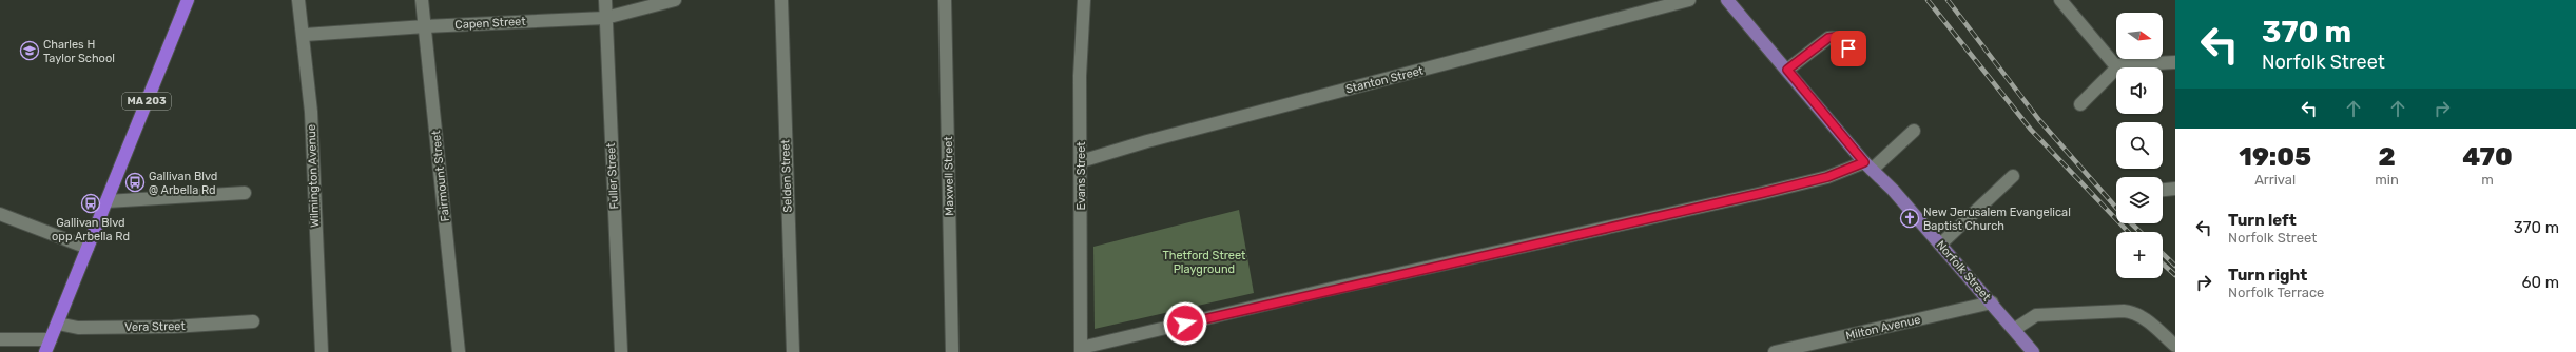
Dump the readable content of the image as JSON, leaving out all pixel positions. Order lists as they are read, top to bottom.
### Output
{
  "streets": {
    "highway": ["MA 203"],
    "main road": ["Norfolk Street"],
    "street": [
      "Capen Street",
      "Stanton Street",
      "Wilmington Avenue",
      "Fairmount Street",
      "Fuller Street",
      "Selden Street",
      "Maxwell Street",
      "Evans Street",
      "Vera Street",
      "Milton Avenue"
    ]
  },
  "crossings": [
    ["Capen Street", "Wilmington Avenue"],
    ["Capen Street", "Fairmount Street"],
    ["Capen Street", "Fuller Street"],
    ["Stanton Street", "Evans Street"],
    ["MA 203", "Vera Street"],
    ["Norfolk Street", "Milton Avenue"]
  ],
  "parks": ["Thetford Street Playground"],
  "places": {
    "school or university": ["Charles H Taylor School"],
    "bus stop": ["Gallivan Blvd @ Arbella Rd", "Gallivan Blvd opp Arbella Rd"],
    "church": ["New Jerusalem Evangelical Baptist Church"]
  },
  "north": "right",
  "page": {
    "turn": ["370 m", "Norfolk Street"],
    "map_buttons": "+",
    "eta": [
      "19:05",
      "Arrival",
      "2",
      "min",
      "470",
      "m"
    ],
    "list": [
      {
        "name": "Turn left",
        "note": "Norfolk Street",
        "value": "370 m"
      },
      {
        "name": "Turn right",
        "note": "Norfolk Terrace",
        "value": "60 m"
      }
    ]
  }
}
